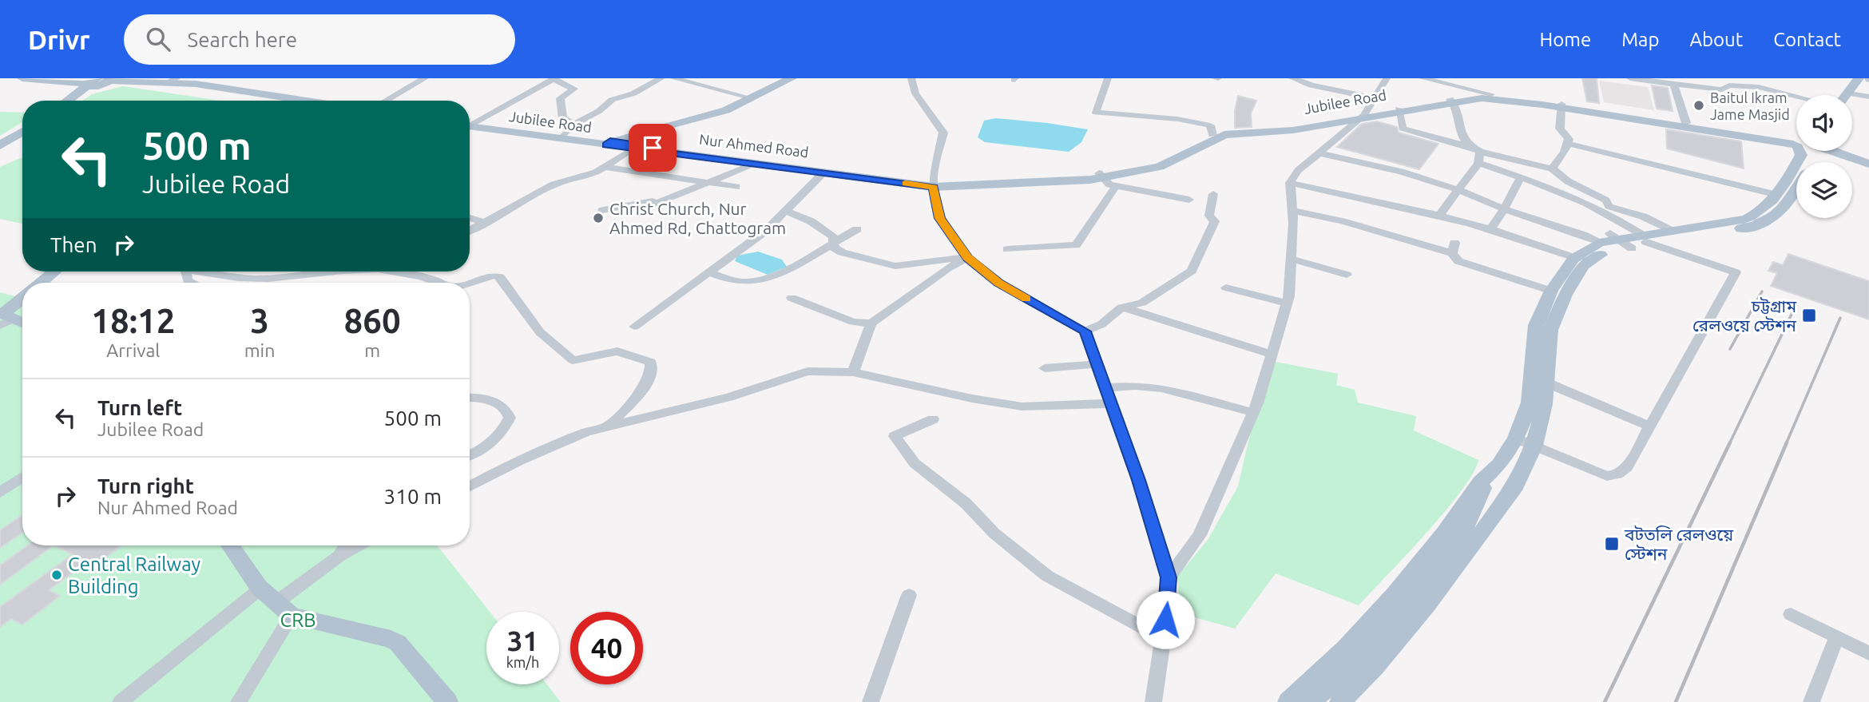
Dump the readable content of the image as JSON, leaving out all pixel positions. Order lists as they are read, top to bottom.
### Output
{
  "streets": {
    "main road": ["Jubilee Road", "Nur Ahmed Road"]
  },
  "crossings": [
    ["Jubilee Road", "Nur Ahmed Road"]
  ],
  "parks": ["CRB"],
  "places": {
    "other": ["Baitul Ikram Jame Masjid", "Christ Church, Nur Ahmed Rd, Chattogram", "Central Railway Building"],
    "transit": ["চট্টগ্রাম রেলওয়ে স্টেশন", "বটতলি রেলওয়ে স্টেশন"]
  },
  "page": {
    "header": "Drivr",
    "search": "Search here",
    "nav": [
      "Home",
      "Map",
      "About",
      "Contact"
    ],
    "turn": ["500 m", "Jubilee Road"],
    "then": "Then",
    "eta": [
      "18:12",
      "Arrival",
      "3",
      "min",
      "860",
      "m"
    ],
    "list": [
      {
        "name": "Turn left",
        "note": "Jubilee Road",
        "value": "500 m"
      },
      {
        "name": "Turn right",
        "note": "Nur Ahmed Road",
        "value": "310 m"
      }
    ],
    "speed": "31 km/h",
    "limit": "40"
  }
}
